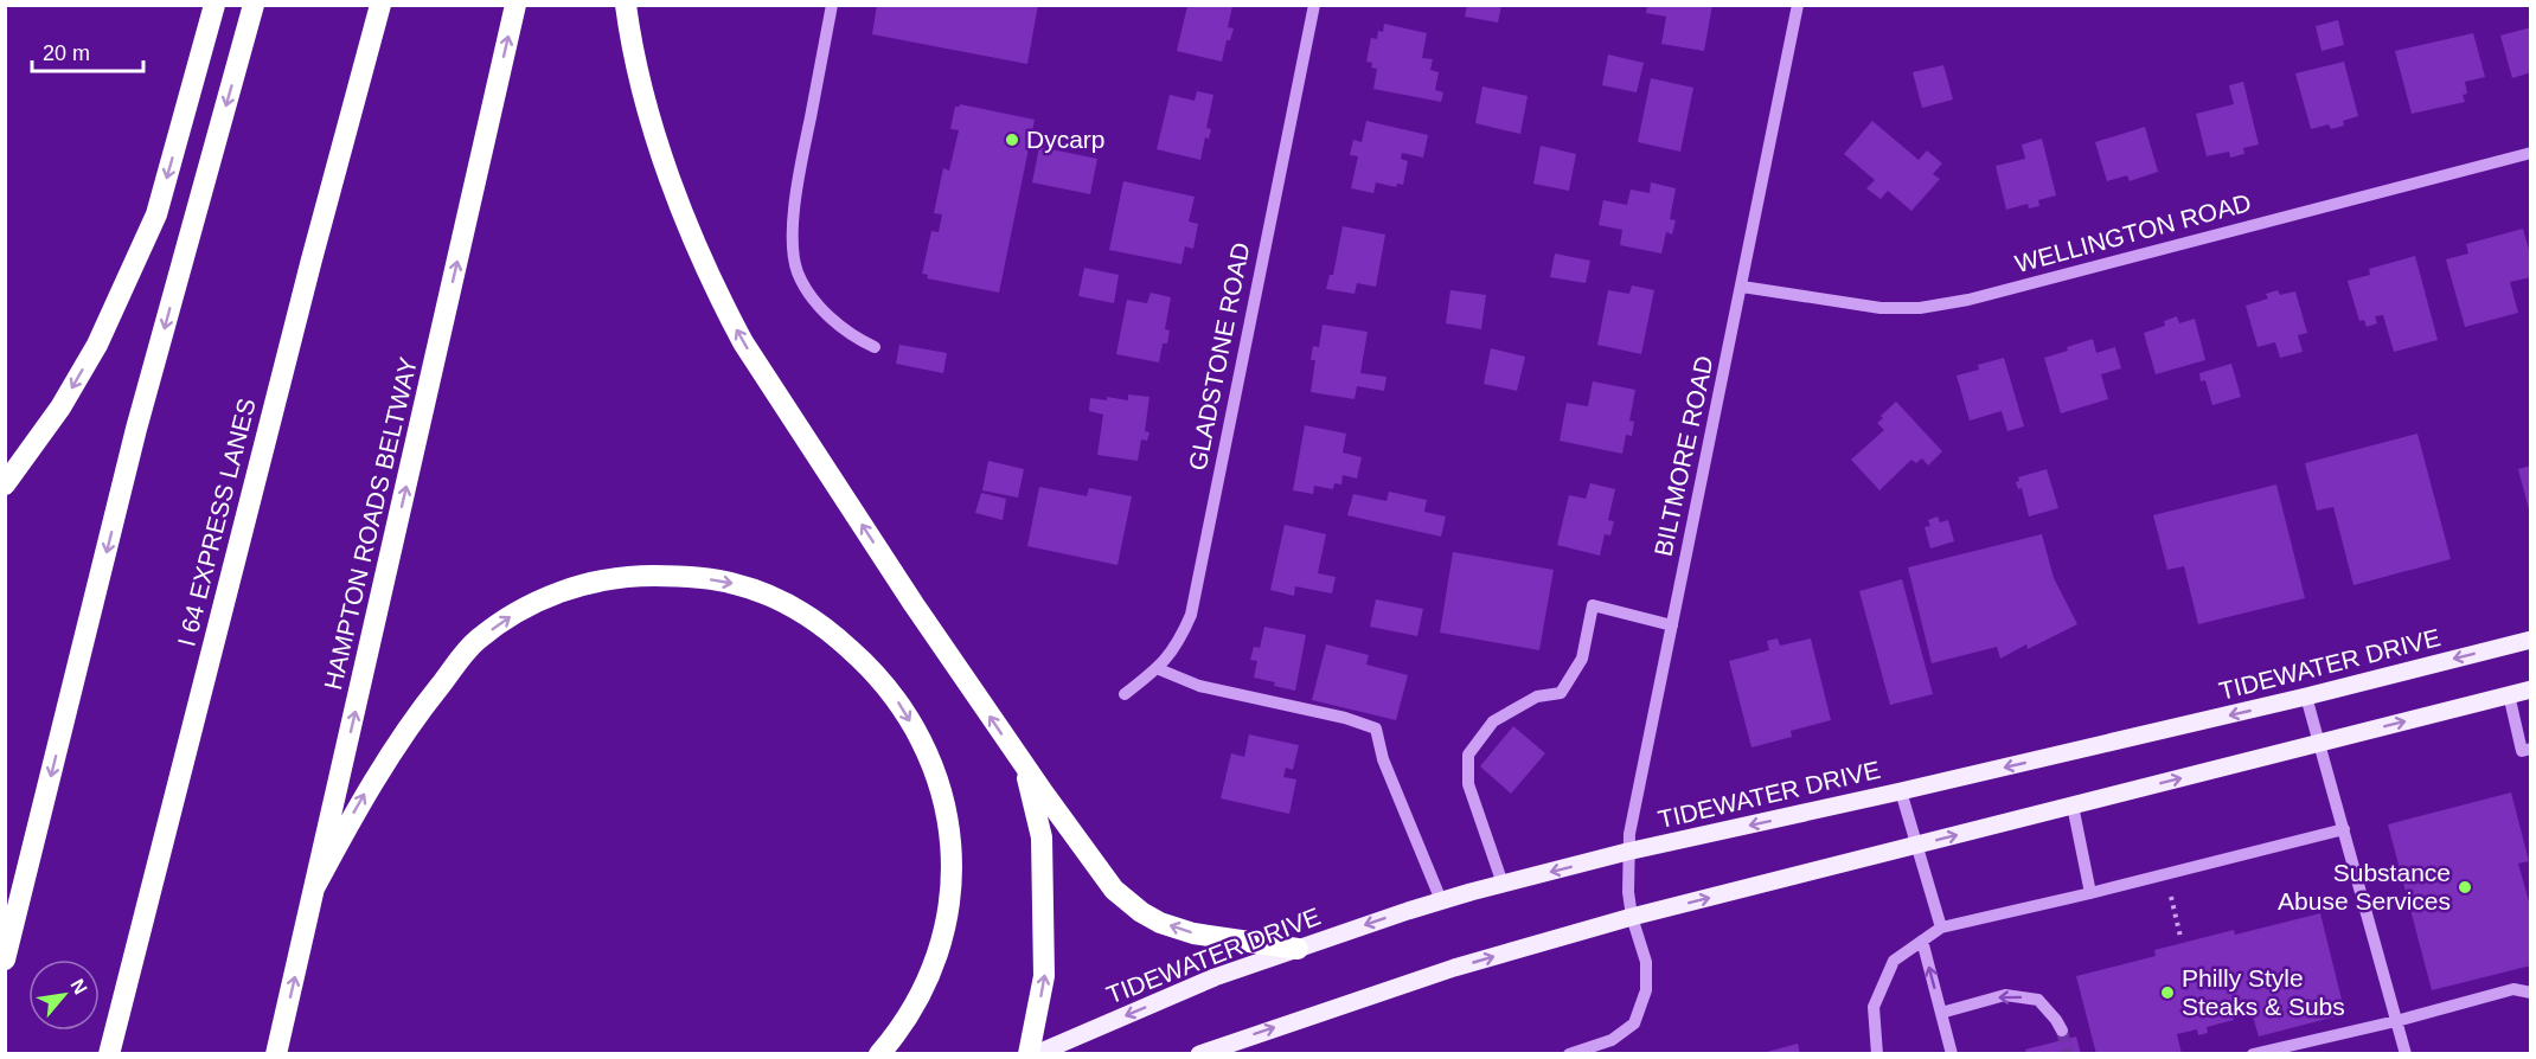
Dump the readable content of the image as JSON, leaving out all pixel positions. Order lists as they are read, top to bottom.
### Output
{
  "streets": {
    "highway": ["I 64 EXPRESS LANES", "HAMPTON ROADS BELTWAY"],
    "main road": ["TIDEWATER DRIVE"],
    "street": ["WELLINGTON ROAD", "GLADSTONE ROAD", "BILTMORE ROAD"]
  },
  "crossings": [
    ["WELLINGTON ROAD", "BILTMORE ROAD"],
    ["BILTMORE ROAD", "TIDEWATER DRIVE"]
  ],
  "one_way": ["HAMPTON ROADS BELTWAY"],
  "places": ["Dycarp", "Substance Abuse Services", "Philly Style Steaks & Subs"],
  "scale_bar": "20 m",
  "north": "top right"
}
